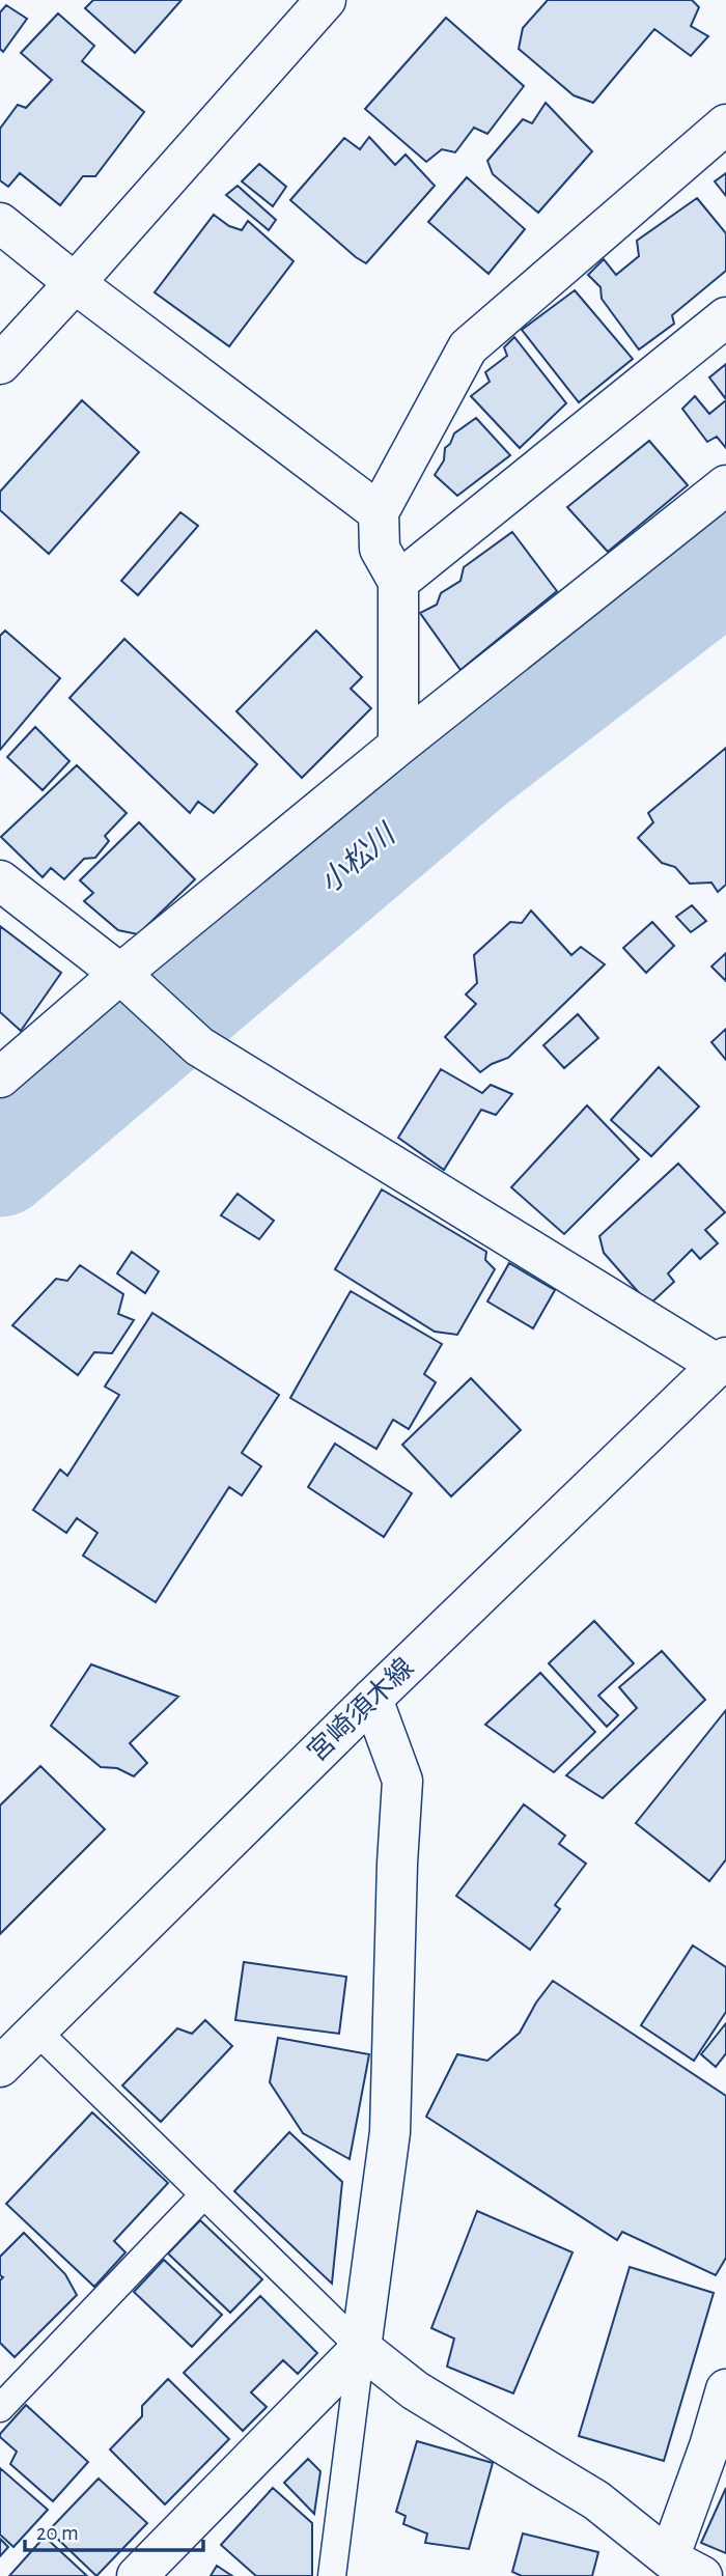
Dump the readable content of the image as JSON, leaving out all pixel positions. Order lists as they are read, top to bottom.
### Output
{
  "streets": {
    "street": ["宮崎須木線"]
  },
  "water": ["小松川"],
  "scale_bar": "20 m"
}
